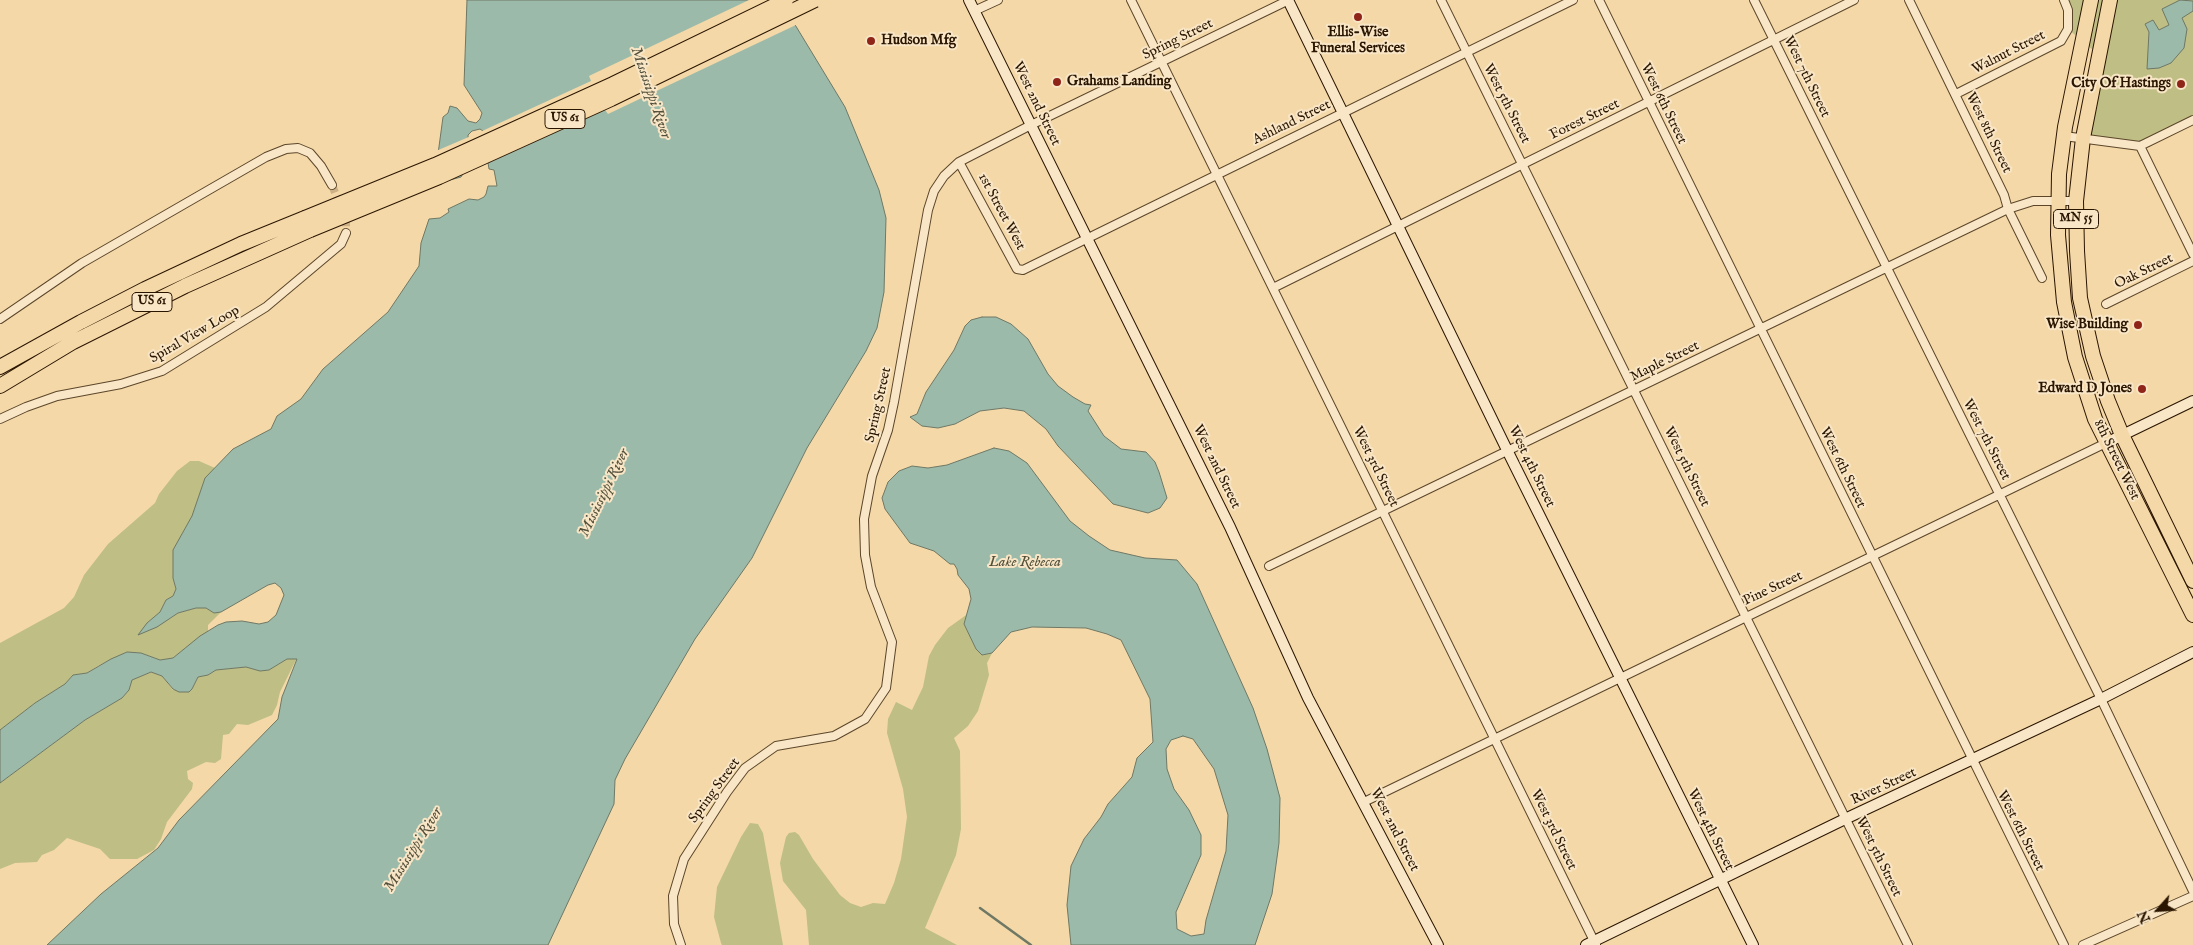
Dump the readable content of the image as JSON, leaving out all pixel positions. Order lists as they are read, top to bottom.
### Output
{
  "streets": {
    "highway": ["US 61", "MN 55", "8th Street West"],
    "street": [
      "Spring Street",
      "Walnut Street",
      "West 7th Street",
      "West 2nd Street",
      "West 5th Street",
      "West 6th Street",
      "Forest Street",
      "Ashland Street",
      "West 8th Street",
      "1st Street West",
      "Oak Street",
      "Spiral View Loop",
      "Maple Street",
      "West 3rd Street",
      "West 4th Street",
      "Pine Street",
      "River Street"
    ]
  },
  "crossings": [
    ["Spring Street", "West 2nd Street"],
    ["Spring Street", "1st Street West"],
    ["Spring Street", "West 3rd Street"],
    ["Spring Street", "West 4th Street"],
    ["Walnut Street", "West 8th Street"],
    ["West 7th Street", "Forest Street"],
    ["West 7th Street", "Maple Street"],
    ["West 7th Street", "Pine Street"],
    ["West 7th Street", "River Street"],
    ["West 2nd Street", "Ashland Street"],
    ["West 2nd Street", "Pine Street"],
    ["West 5th Street", "Forest Street"],
    ["West 5th Street", "Ashland Street"],
    ["West 5th Street", "Maple Street"],
    ["West 5th Street", "Pine Street"],
    ["West 5th Street", "River Street"],
    ["West 6th Street", "Forest Street"],
    ["West 6th Street", "Maple Street"],
    ["West 6th Street", "Pine Street"],
    ["West 6th Street", "River Street"],
    ["Forest Street", "West 3rd Street"],
    ["Forest Street", "West 4th Street"],
    ["Ashland Street", "1st Street West"],
    ["Ashland Street", "West 3rd Street"],
    ["Ashland Street", "West 4th Street"],
    ["West 8th Street", "Maple Street"],
    ["Maple Street", "8th Street West"],
    ["Maple Street", "West 3rd Street"],
    ["Maple Street", "West 4th Street"],
    ["8th Street West", "Pine Street"],
    ["West 3rd Street", "Pine Street"],
    ["West 3rd Street", "River Street"],
    ["West 4th Street", "Pine Street"],
    ["West 4th Street", "River Street"]
  ],
  "water": ["Mississippi River", "Lake Rebecca"],
  "places": [
    "Ellis-Wise Funeral Services",
    "Hudson Mfg",
    "Grahams Landing",
    "City Of Hastings",
    "Wise Building",
    "Edward D Jones"
  ],
  "north": "bottom left"
}
